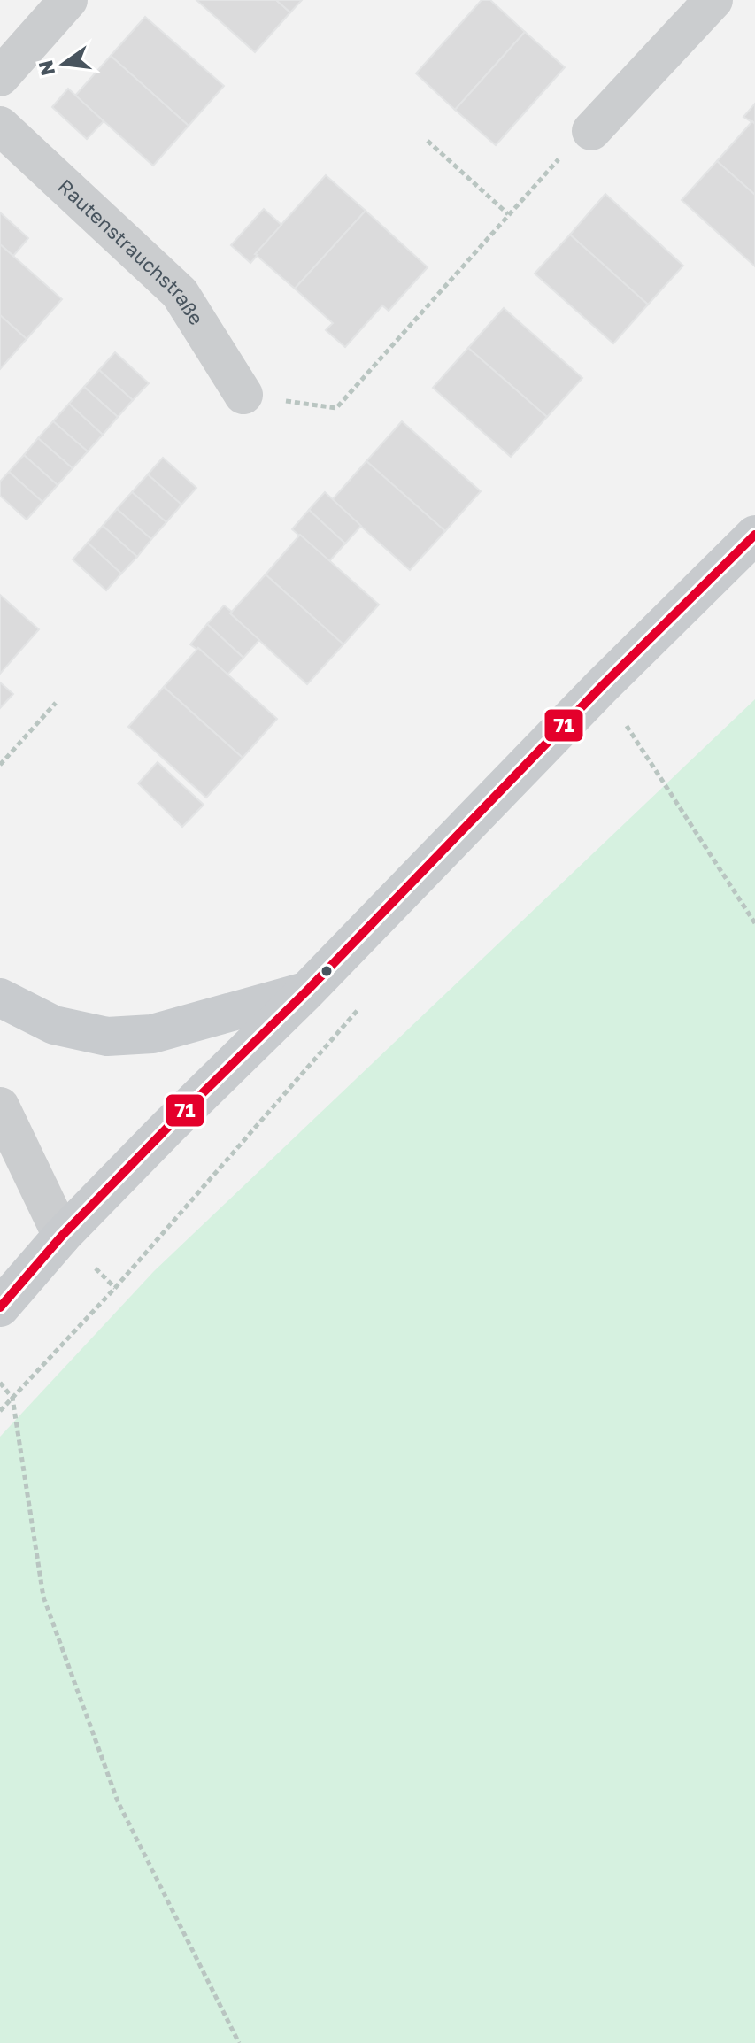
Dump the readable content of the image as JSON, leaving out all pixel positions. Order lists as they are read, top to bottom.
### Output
{
  "streets": {
    "street": ["Rautenstrauchstraße"]
  },
  "lines": ["transit line 71"],
  "north": "left"
}
